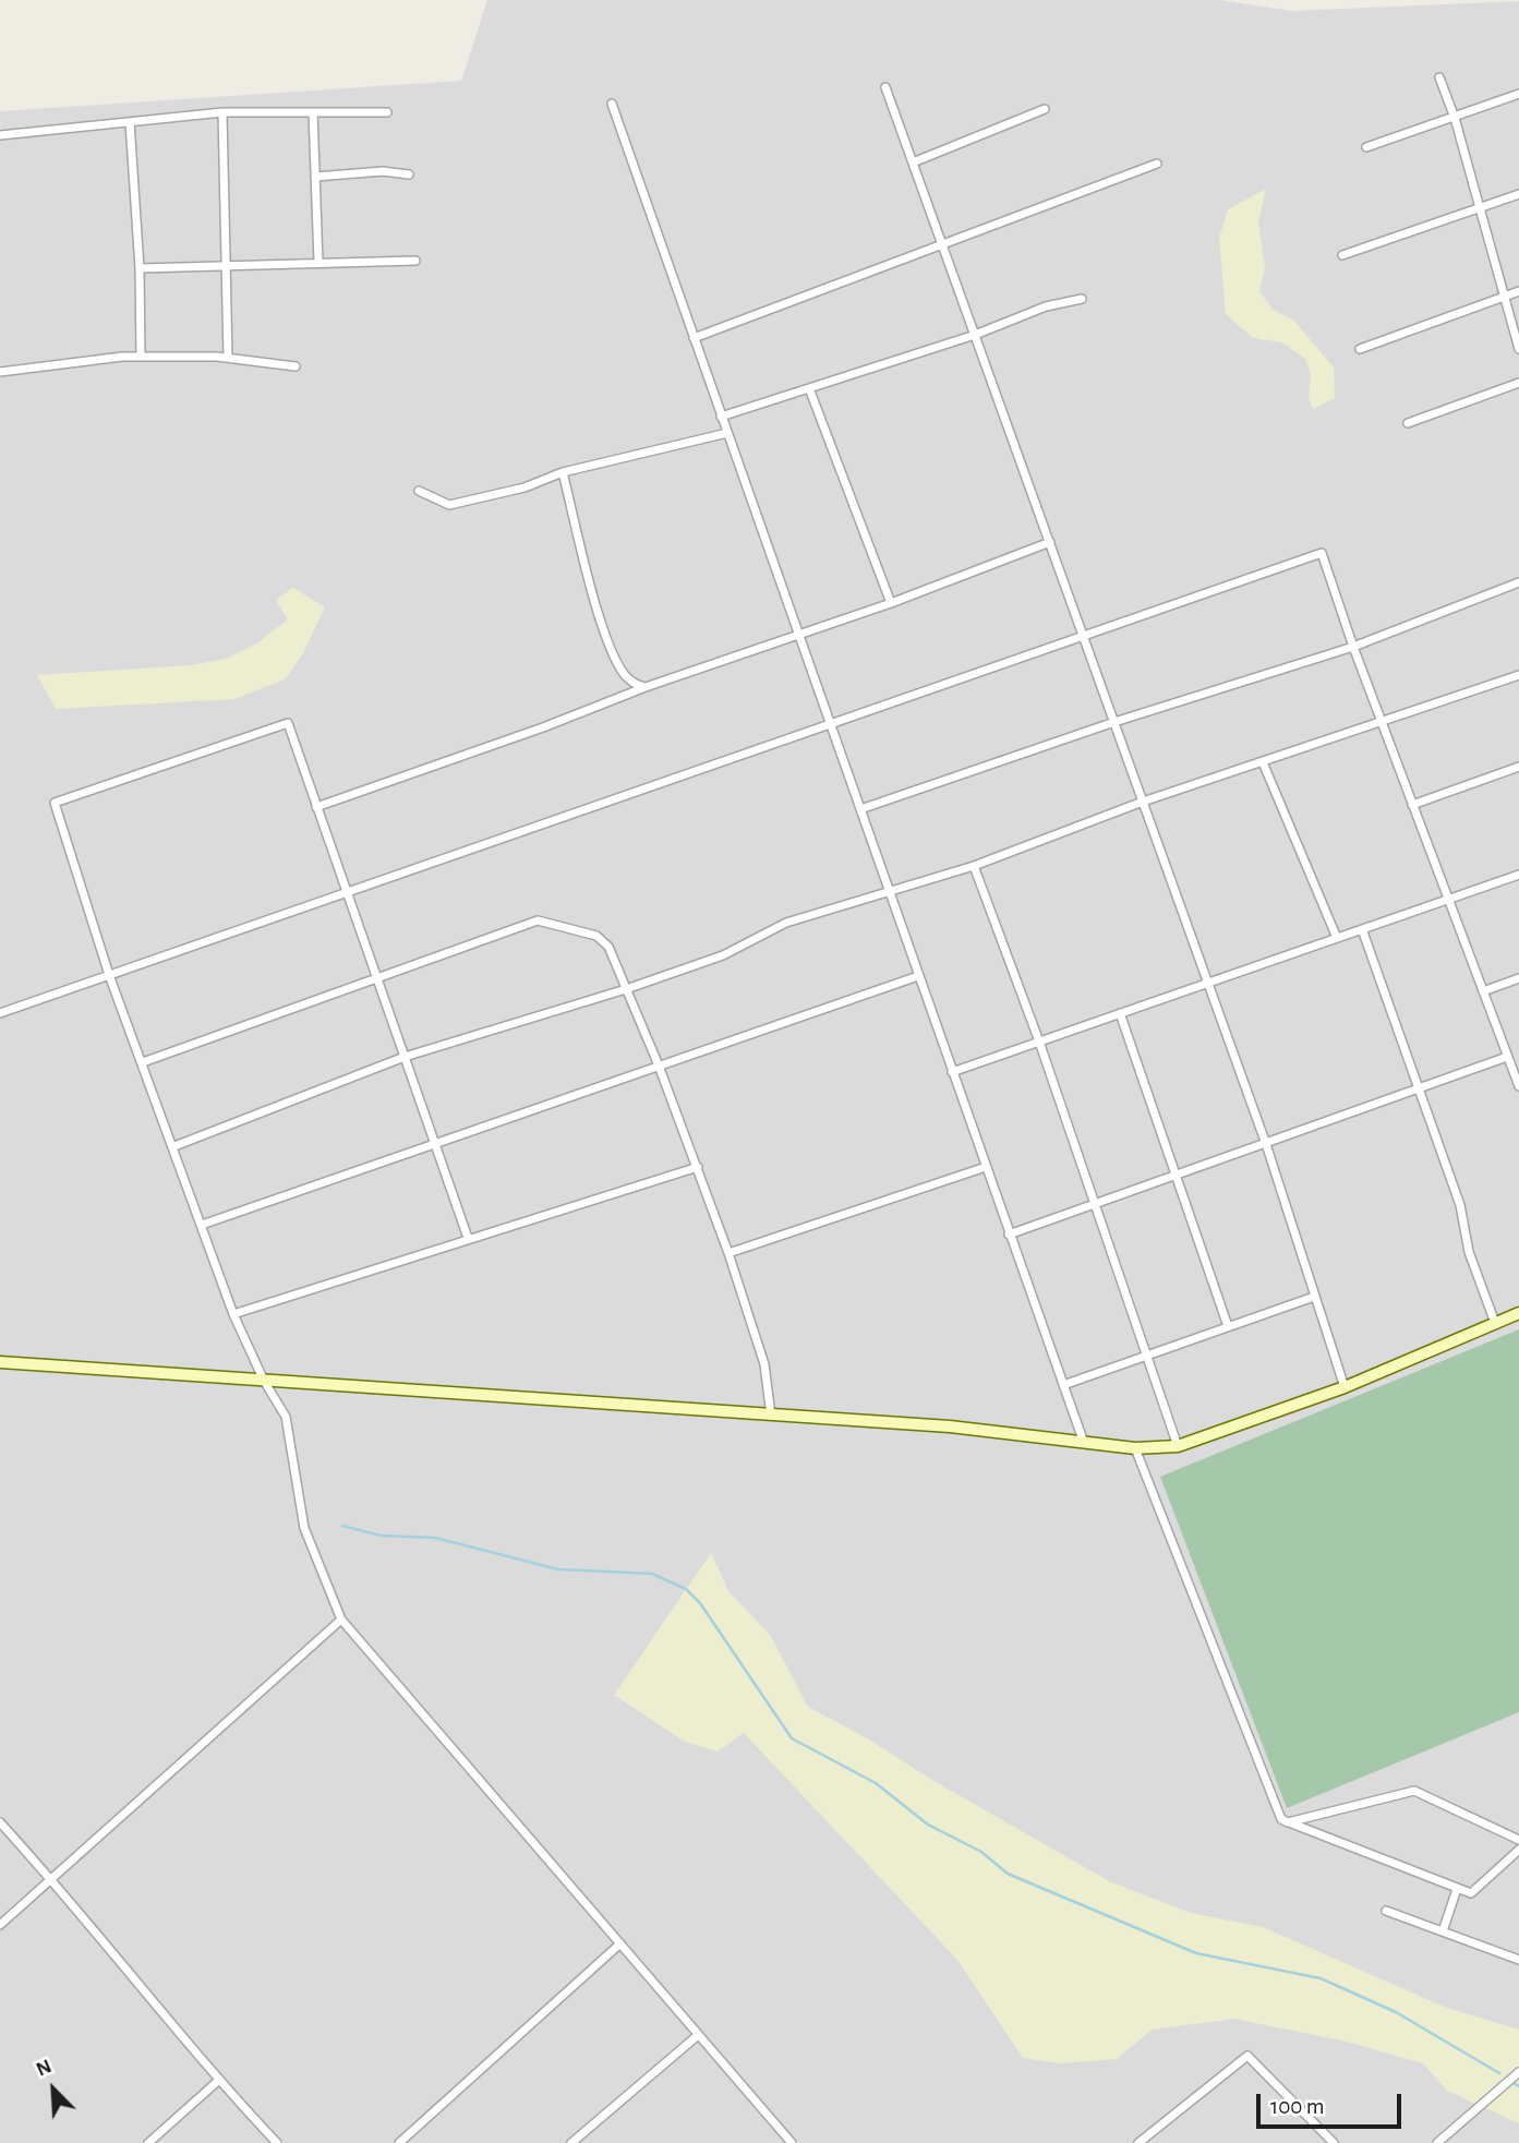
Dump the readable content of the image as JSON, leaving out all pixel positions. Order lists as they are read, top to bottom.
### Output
{
  "scale_bar": "100 m",
  "north": "top left"
}
